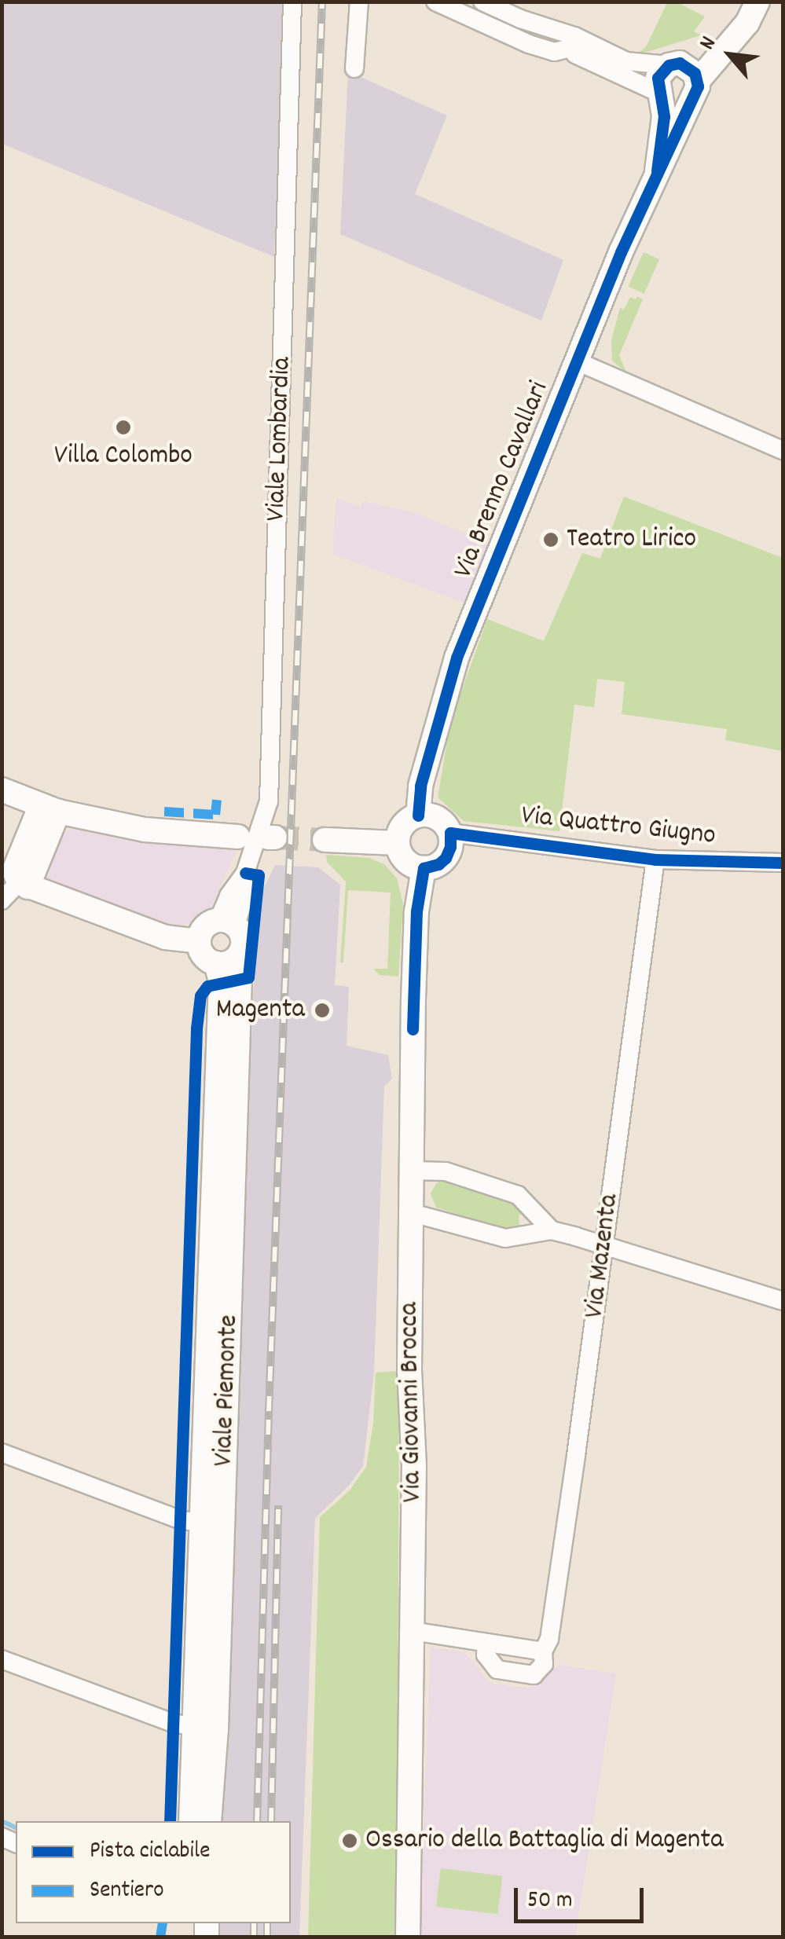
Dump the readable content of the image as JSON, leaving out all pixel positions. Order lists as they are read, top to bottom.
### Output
{
  "streets": {
    "street": [
      "Viale Lombardia",
      "Via Brenno Cavallari",
      "Via Quattro Giugno",
      "Via Mazenta",
      "Viale Piemonte",
      "Via Giovanni Brocca"
    ]
  },
  "crossings": [
    ["Viale Lombardia", "Viale Piemonte"],
    ["Via Brenno Cavallari", "Via Quattro Giugno"],
    ["Via Brenno Cavallari", "Via Giovanni Brocca"],
    ["Via Quattro Giugno", "Via Mazenta"],
    ["Via Quattro Giugno", "Via Giovanni Brocca"],
    ["Via Mazenta", "Via Giovanni Brocca"]
  ],
  "places": [
    "Villa Colombo",
    "Teatro Lirico",
    "Magenta",
    "Ossario della Battaglia di Magenta"
  ],
  "legend": ["Pista ciclabile", "Sentiero"],
  "scale_bar": "50 m",
  "north": "top left"
}
